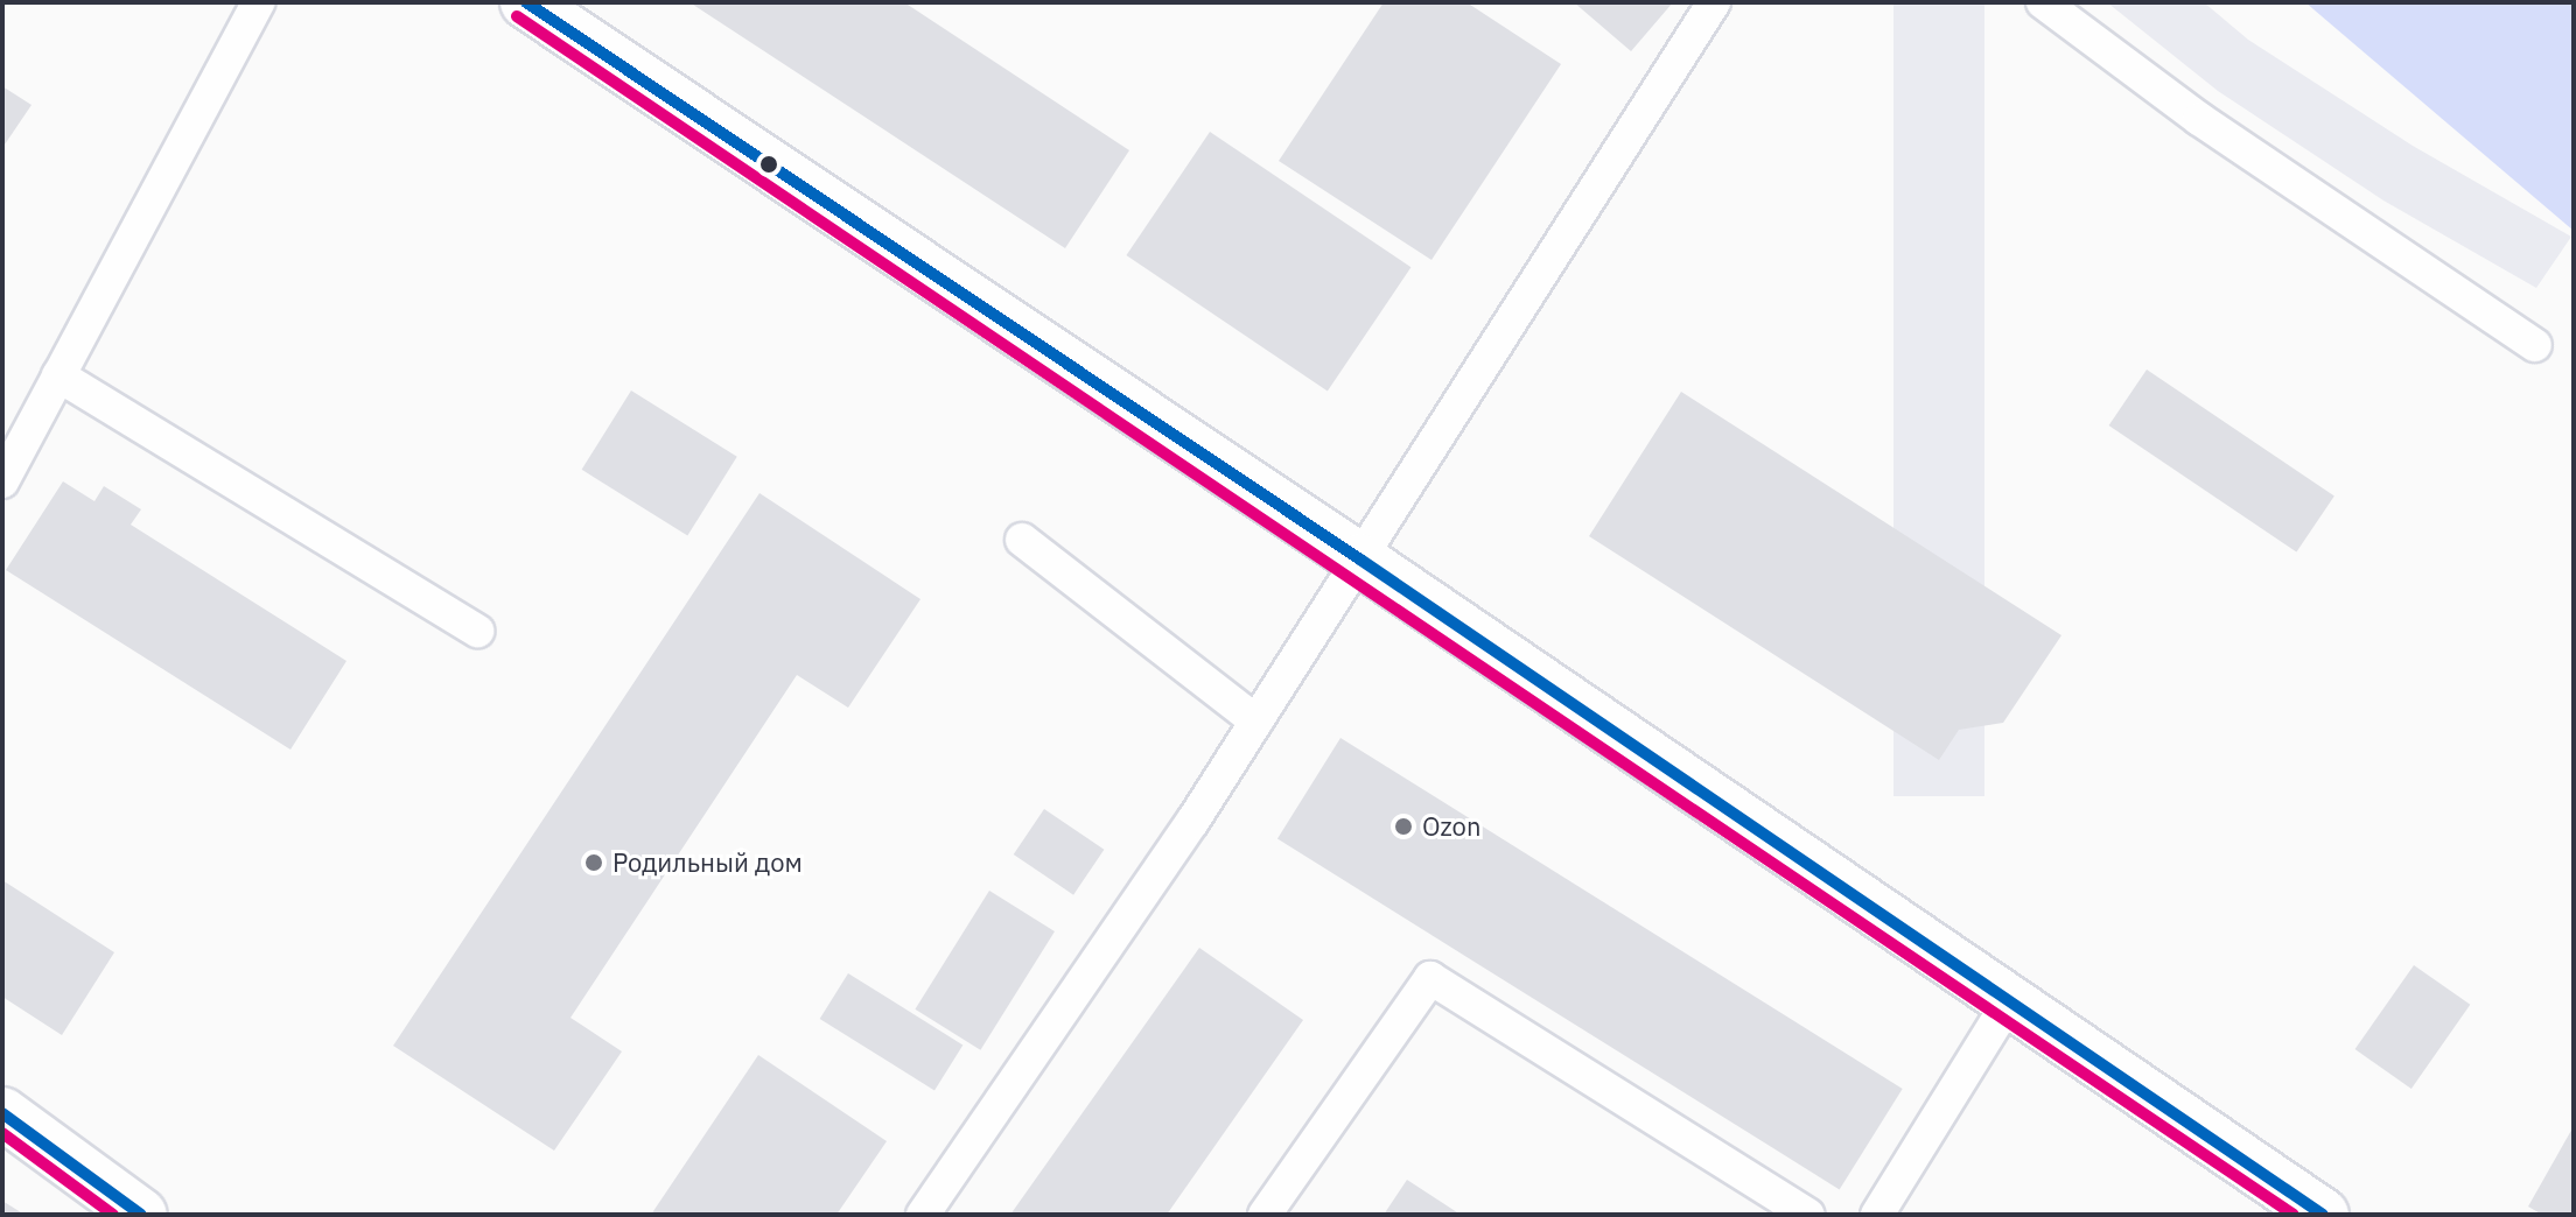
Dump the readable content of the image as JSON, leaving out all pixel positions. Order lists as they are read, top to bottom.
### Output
{
  "places": ["Ozon", "Родильный дом"]
}
